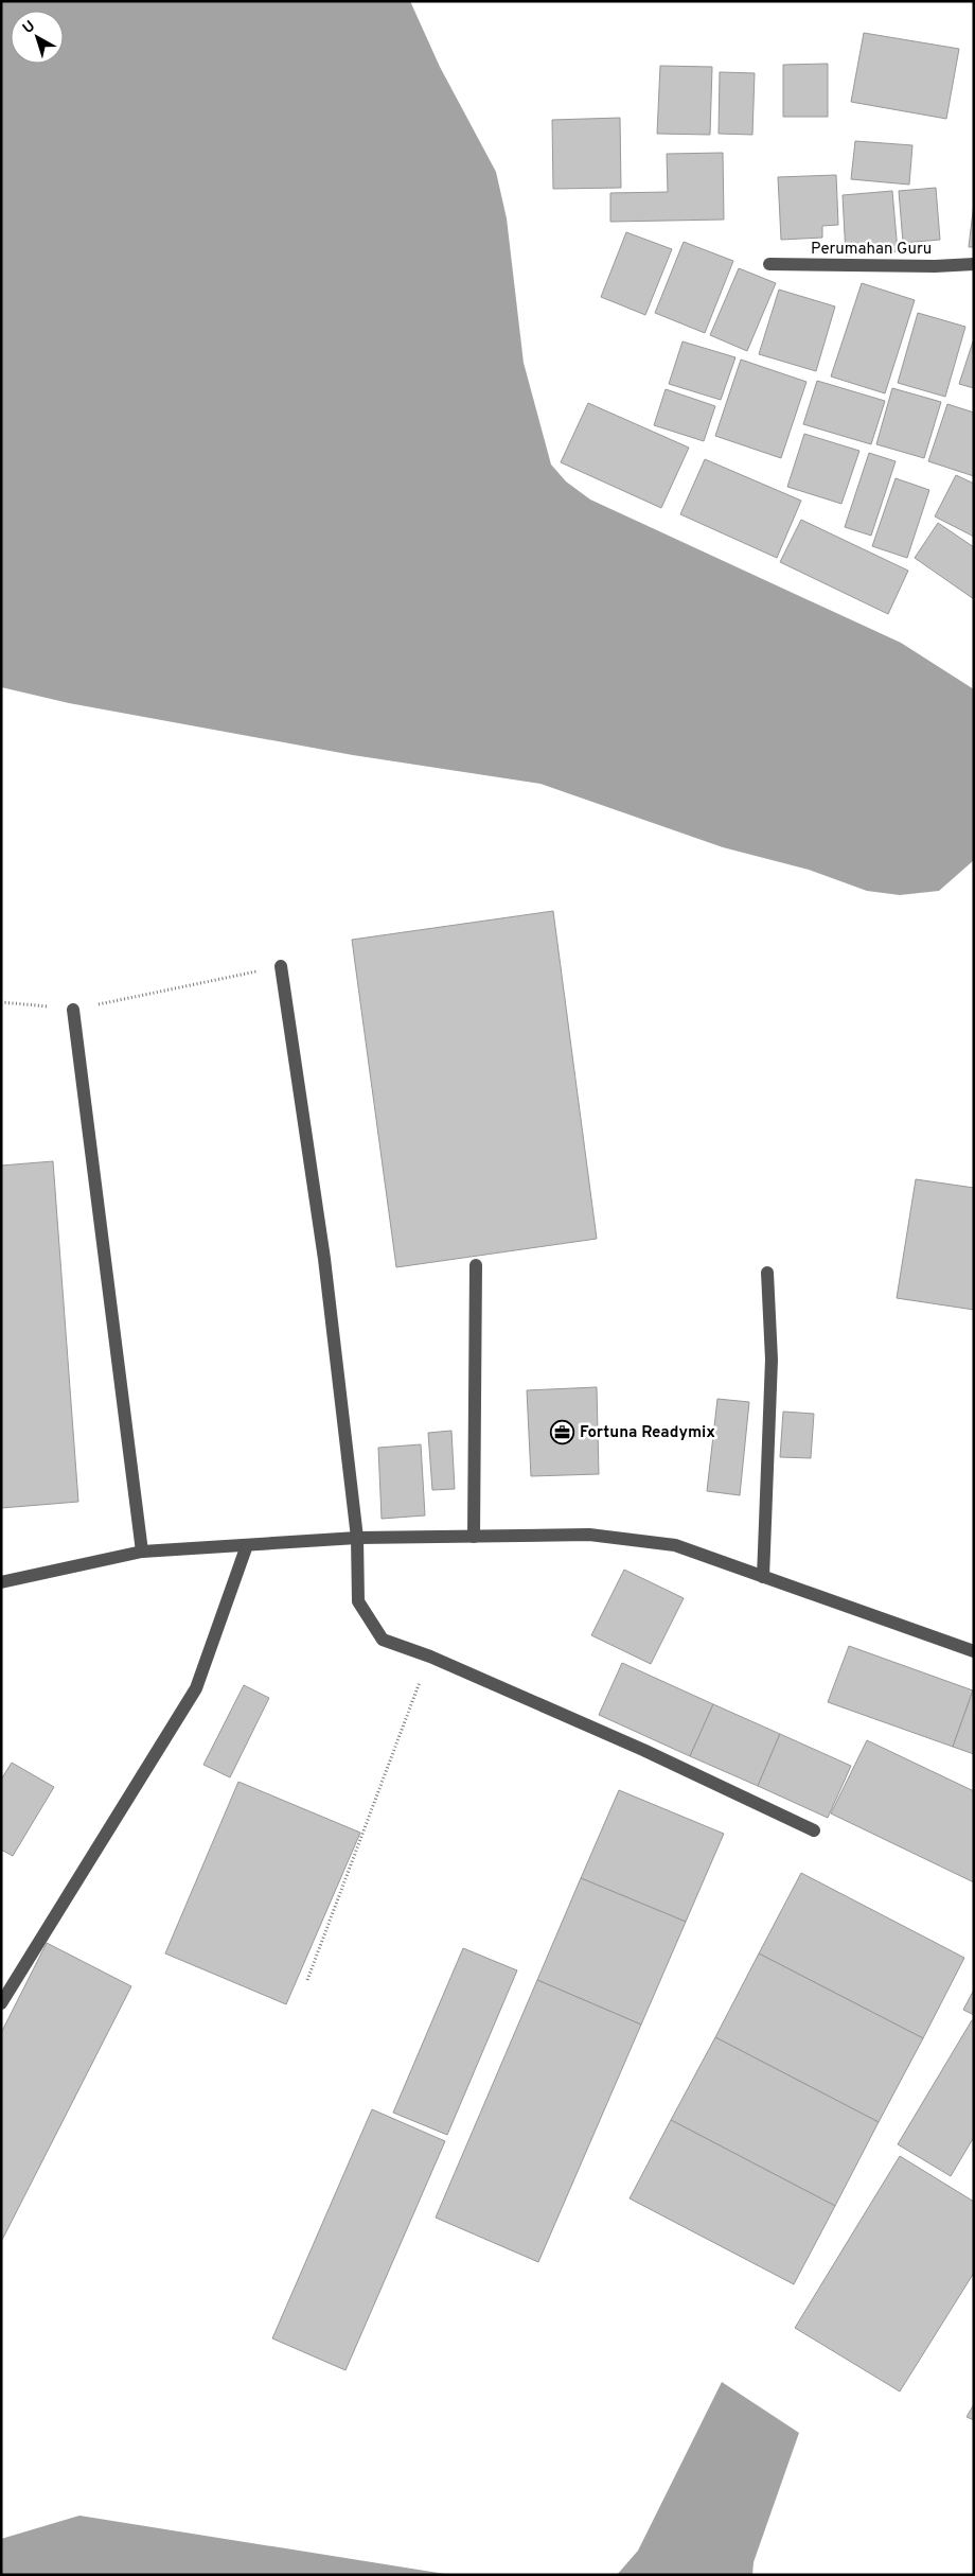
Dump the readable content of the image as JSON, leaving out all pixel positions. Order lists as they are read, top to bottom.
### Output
{
  "streets": {
    "street": ["Perumahan Guru"]
  },
  "places": {
    "office": ["Fortuna Readymix"]
  },
  "north": "top left"
}
